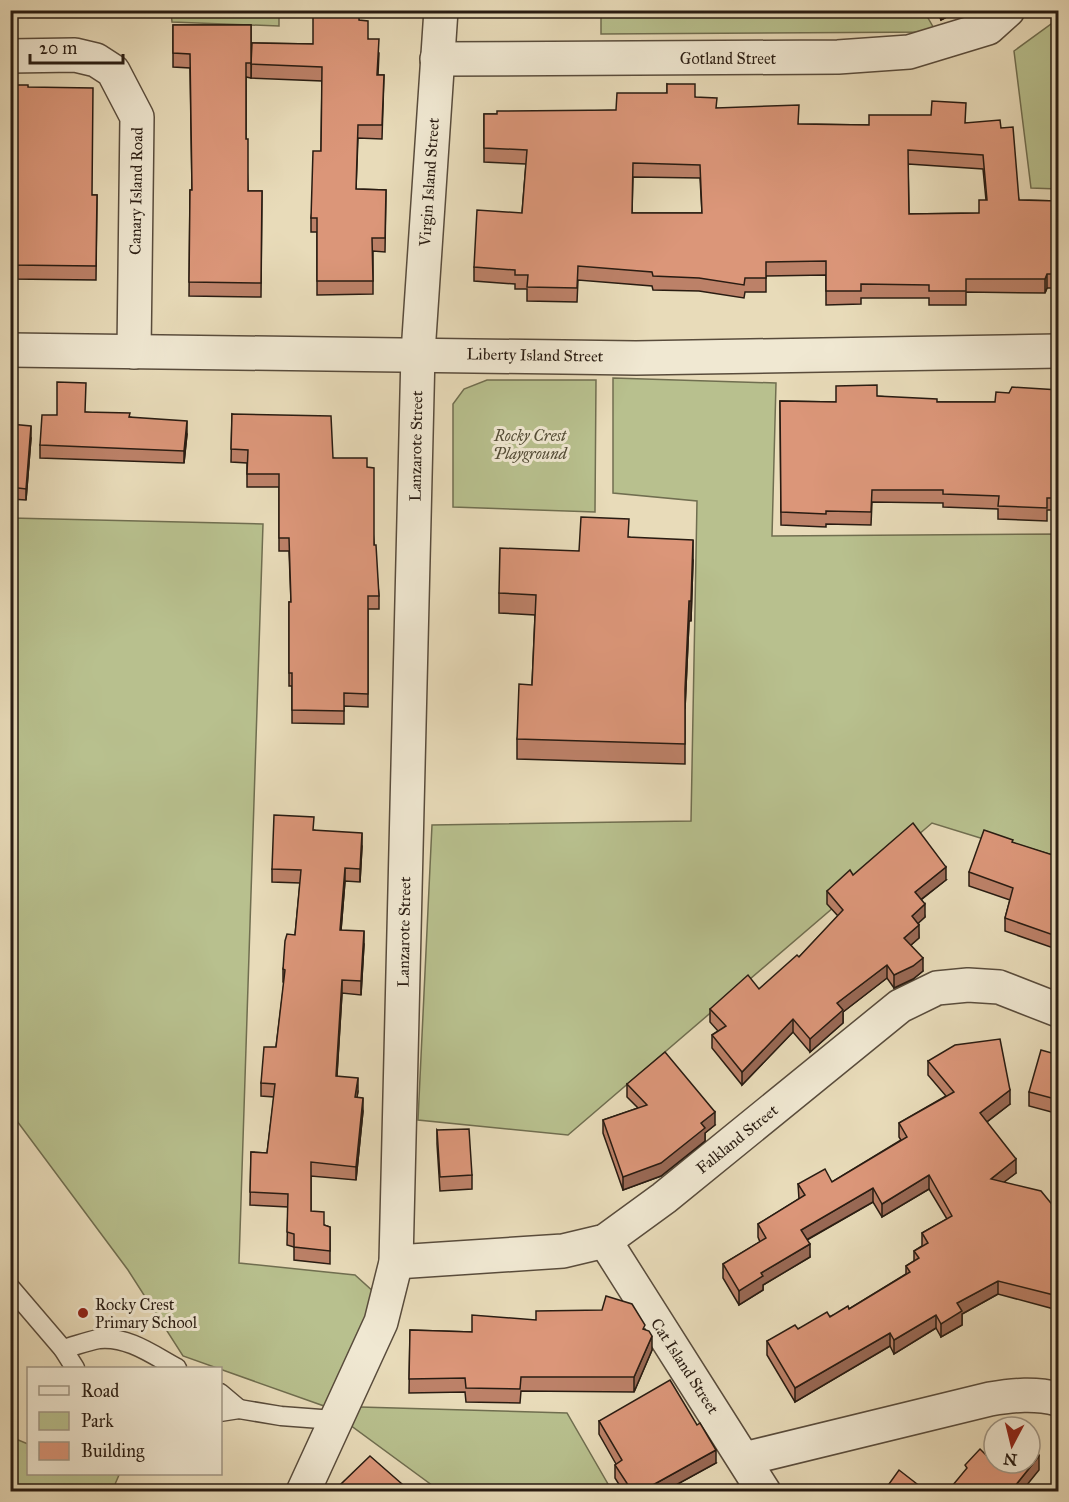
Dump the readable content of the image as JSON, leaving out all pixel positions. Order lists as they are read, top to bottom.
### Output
{
  "streets": {
    "street": [
      "Gotland Street",
      "Virgin Island Street",
      "Canary Island Road",
      "Liberty Island Street",
      "Lanzarote Street",
      "Falkland Street",
      "Cat Island Street"
    ]
  },
  "crossings": [
    ["Gotland Street", "Virgin Island Street"],
    ["Virgin Island Street", "Liberty Island Street"],
    ["Virgin Island Street", "Lanzarote Street"],
    ["Canary Island Road", "Liberty Island Street"],
    ["Liberty Island Street", "Lanzarote Street"],
    ["Lanzarote Street", "Falkland Street"],
    ["Falkland Street", "Cat Island Street"]
  ],
  "parks": ["Rocky Crest Playground"],
  "places": ["Rocky Crest Primary School"],
  "legend": ["Road", "Park", "Building"],
  "scale_bar": "20 m",
  "north": "bottom"
}
